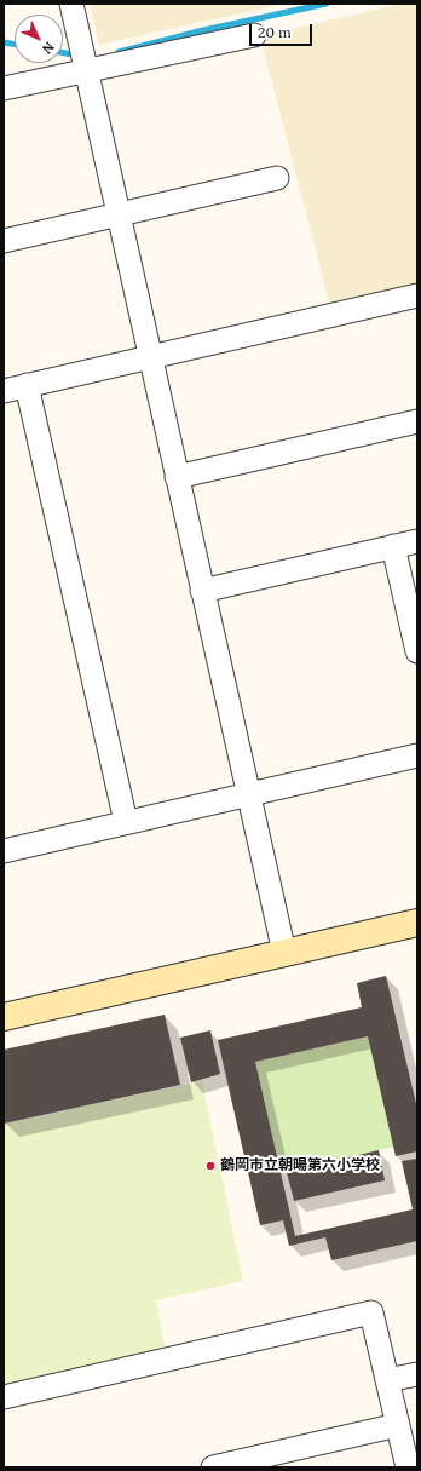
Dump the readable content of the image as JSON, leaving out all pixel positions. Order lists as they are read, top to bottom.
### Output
{
  "places": ["鶴岡市立朝暘第六小学校"],
  "scale_bar": "20 m",
  "north": "bottom right"
}
